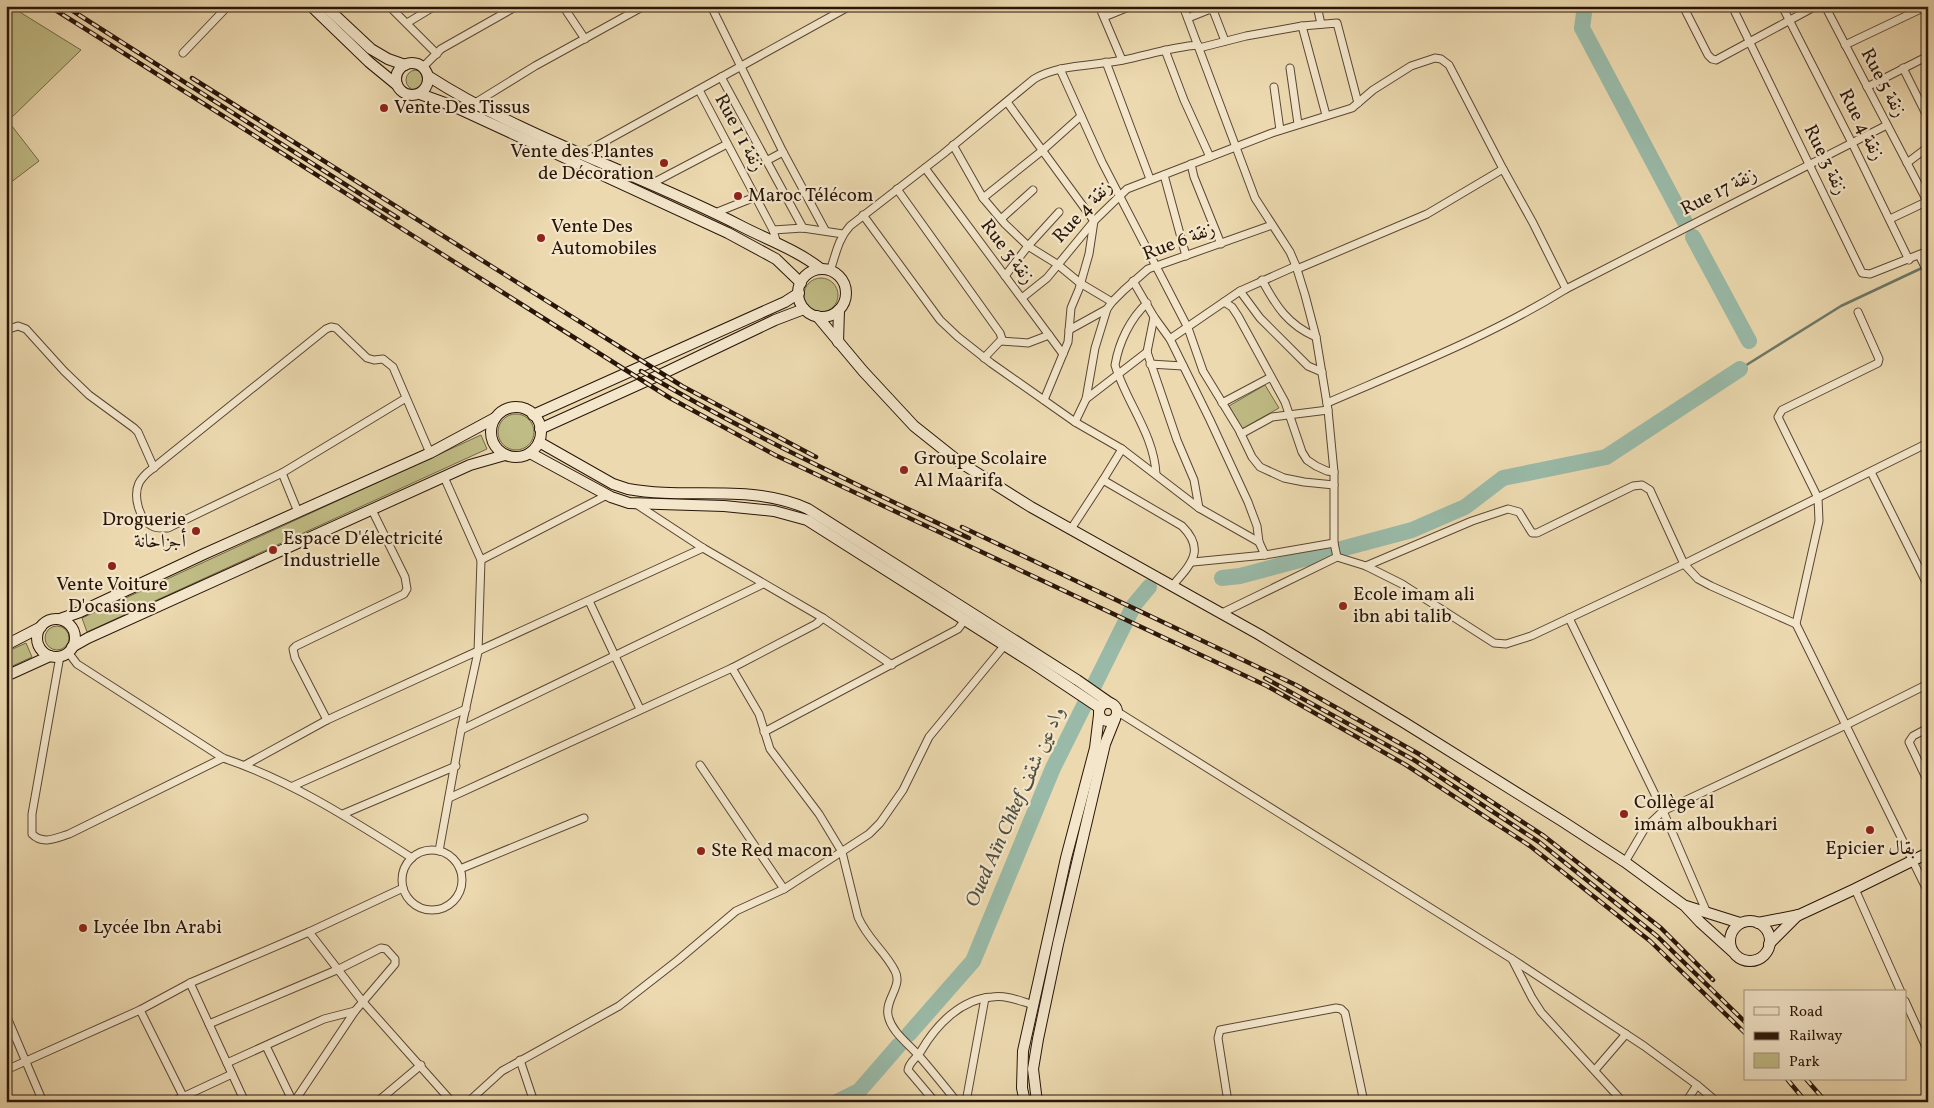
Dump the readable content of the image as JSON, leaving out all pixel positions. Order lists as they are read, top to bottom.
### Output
{
  "streets": {
    "street": [
      "Rue 5 زنقة",
      "Rue 4 زنقة",
      "Rue 1 زنقة 1",
      "Rue 3 زنقة",
      "Rue 17 زنقة",
      "Rue 6 زنقة"
    ]
  },
  "crossings": [
    ["Rue 5 زنقة", "Rue 17 زنقة"],
    ["Rue 4 زنقة", "Rue 3 زنقة"],
    ["Rue 4 زنقة", "Rue 17 زنقة"],
    ["Rue 3 زنقة", "Rue 17 زنقة"]
  ],
  "water": ["Oued Aïn Chkef واد عين شقف"],
  "places": [
    "Vente Des Tissus",
    "Vente des Plantes de Décoration",
    "Maroc Télécom",
    "Vente Des Automobiles",
    "Groupe Scolaire Al Maarifa",
    "Droguerie أجزاخانة",
    "Espace D'électricité Industrielle",
    "Vente Voiture D'ocasions",
    "Ecole imam ali ibn abi talib",
    "Collège al imam alboukhari",
    "Epicier بقال",
    "Ste Red macon",
    "Lycée Ibn Arabi"
  ],
  "legend": ["Road", "Railway", "Park"]
}
